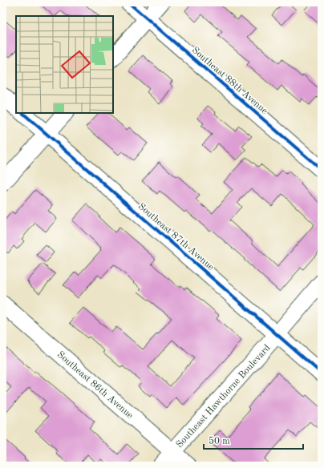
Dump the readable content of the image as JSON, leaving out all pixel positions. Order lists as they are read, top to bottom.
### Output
{
  "streets": {
    "street": [
      "Southeast 88th Avenue",
      "Southeast 87th Avenue",
      "Southeast 86th Avenue",
      "Southeast Hawthorne Boulevard"
    ]
  },
  "crossings": [
    ["Southeast 87th Avenue", "Southeast Hawthorne Boulevard"],
    ["Southeast 86th Avenue", "Southeast Hawthorne Boulevard"]
  ],
  "scale_bar": "50 m"
}
